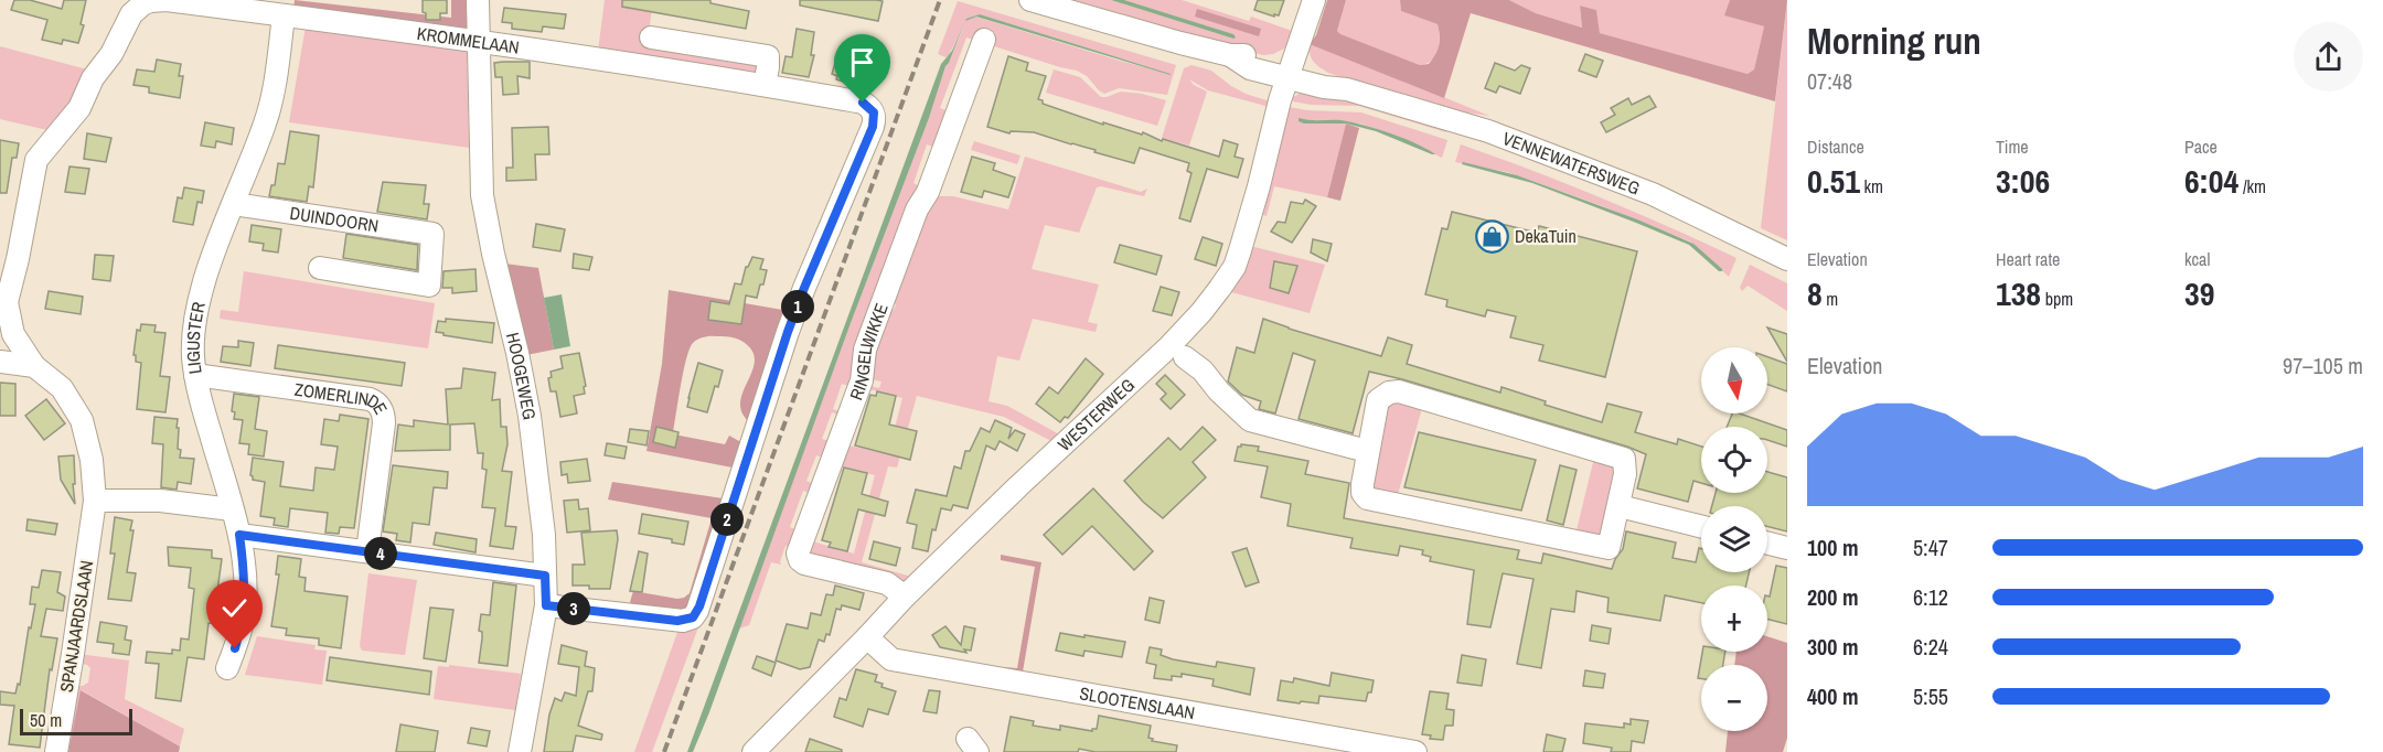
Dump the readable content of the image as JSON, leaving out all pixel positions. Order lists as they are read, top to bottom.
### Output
{
  "streets": {
    "street": [
      "KROMMELAAN",
      "VENNEWATERSWEG",
      "DUINDOORN",
      "LIGUSTER",
      "RINGELWIKKE",
      "HOOGEWEG",
      "ZOMERLINDE",
      "WESTERWEG",
      "SPANJAARDSLAAN",
      "SLOOTENSLAAN"
    ]
  },
  "crossings": [
    ["KROMMELAAN", "LIGUSTER"],
    ["KROMMELAAN", "HOOGEWEG"],
    ["VENNEWATERSWEG", "WESTERWEG"],
    ["DUINDOORN", "LIGUSTER"],
    ["LIGUSTER", "ZOMERLINDE"],
    ["RINGELWIKKE", "WESTERWEG"],
    ["WESTERWEG", "SLOOTENSLAAN"]
  ],
  "places": {
    "shop": ["DekaTuin"]
  },
  "scale_bar": "50 m",
  "north": "bottom",
  "page": {
    "heading": ["Morning run", "07:48"],
    "stats": [
      ["Distance", "0.51 km"],
      ["Time", "3:06"],
      ["Pace", "6:04 /km"],
      ["Elevation", "8 m"],
      ["Heart rate", "138 bpm"],
      ["kcal", "39"]
    ],
    "pins": [
      "1",
      "2",
      "4",
      "3"
    ],
    "chart": ["Elevation", "97–105 m"],
    "map_buttons": ["+", "−"],
    "list": [
      {
        "name": "100 m",
        "note": "5:47"
      },
      {
        "name": "200 m",
        "note": "6:12"
      },
      {
        "name": "300 m",
        "note": "6:24"
      },
      {
        "name": "400 m",
        "note": "5:55"
      }
    ],
    "scale": "50 m"
  }
}
